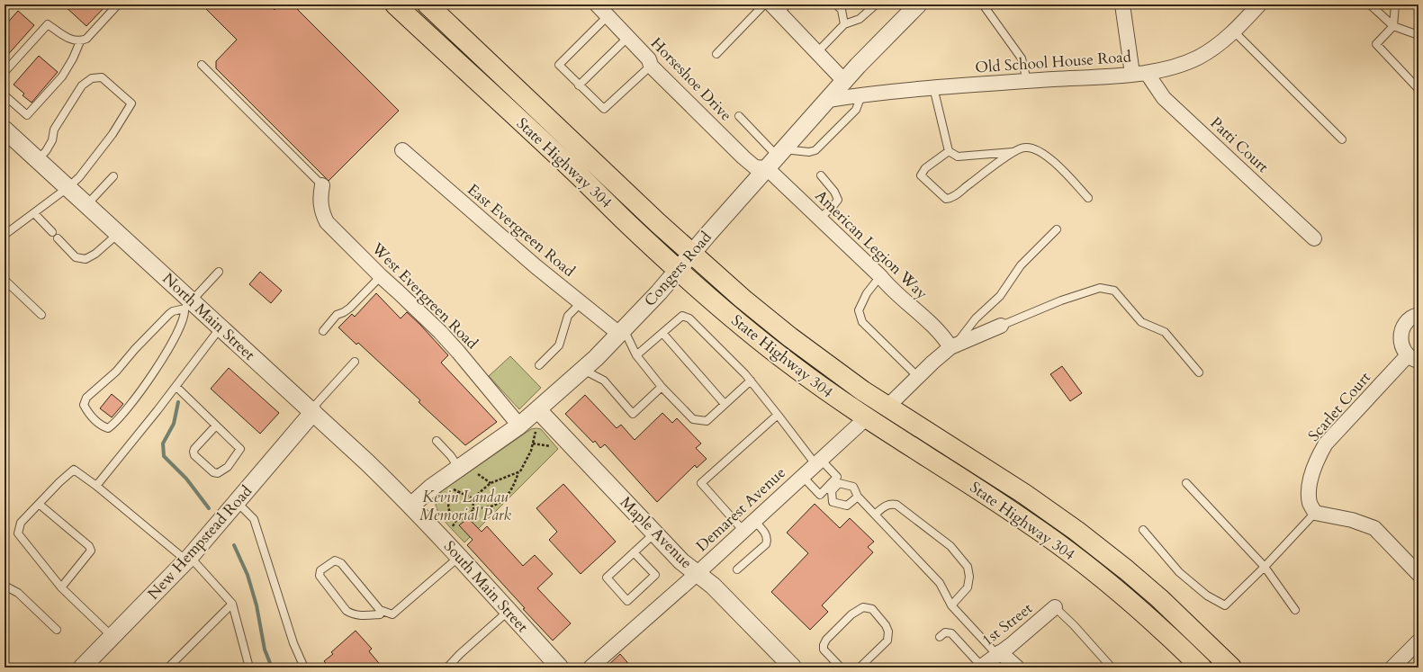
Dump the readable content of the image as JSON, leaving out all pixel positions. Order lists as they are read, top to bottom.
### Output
{
  "streets": {
    "main road": ["State Highway 304"],
    "street": [
      "Old School House Road",
      "Horseshoe Drive",
      "Patti Court",
      "East Evergreen Road",
      "American Legion Way",
      "Congers Road",
      "West Evergreen Road",
      "North Main Street",
      "Scarlet Court",
      "Demarest Avenue",
      "Maple Avenue",
      "New Hempstead Road",
      "South Main Street",
      "1st Street"
    ]
  },
  "crossings": [
    ["Old School House Road", "Patti Court"],
    ["Old School House Road", "Congers Road"],
    ["Horseshoe Drive", "American Legion Way"],
    ["Horseshoe Drive", "Congers Road"],
    ["State Highway 304", "Congers Road"],
    ["State Highway 304", "Demarest Avenue"],
    ["East Evergreen Road", "Congers Road"],
    ["American Legion Way", "Congers Road"],
    ["Congers Road", "West Evergreen Road"],
    ["Congers Road", "North Main Street"],
    ["Congers Road", "Maple Avenue"],
    ["Congers Road", "South Main Street"],
    ["North Main Street", "New Hempstead Road"],
    ["North Main Street", "South Main Street"],
    ["Demarest Avenue", "Maple Avenue"]
  ],
  "parks": ["Kevin Landau Memorial Park"]
}
